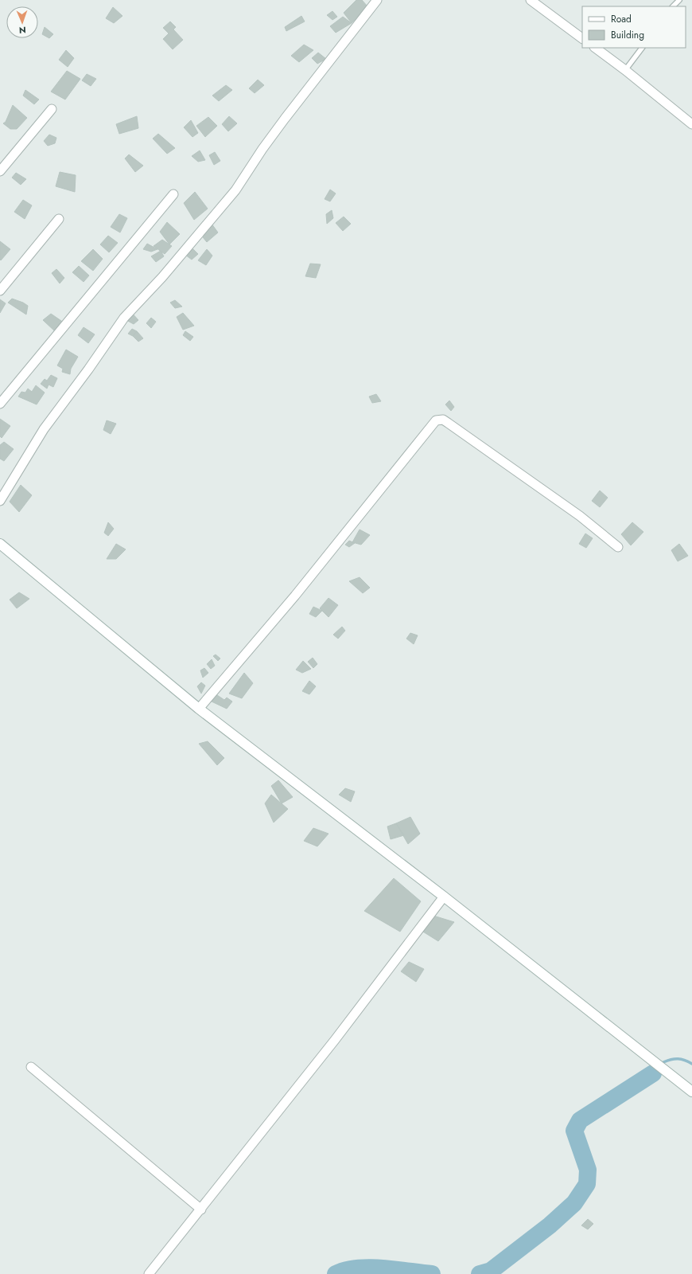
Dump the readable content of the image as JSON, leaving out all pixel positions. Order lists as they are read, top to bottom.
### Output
{
  "legend": ["Road", "Building"],
  "north": "bottom"
}
